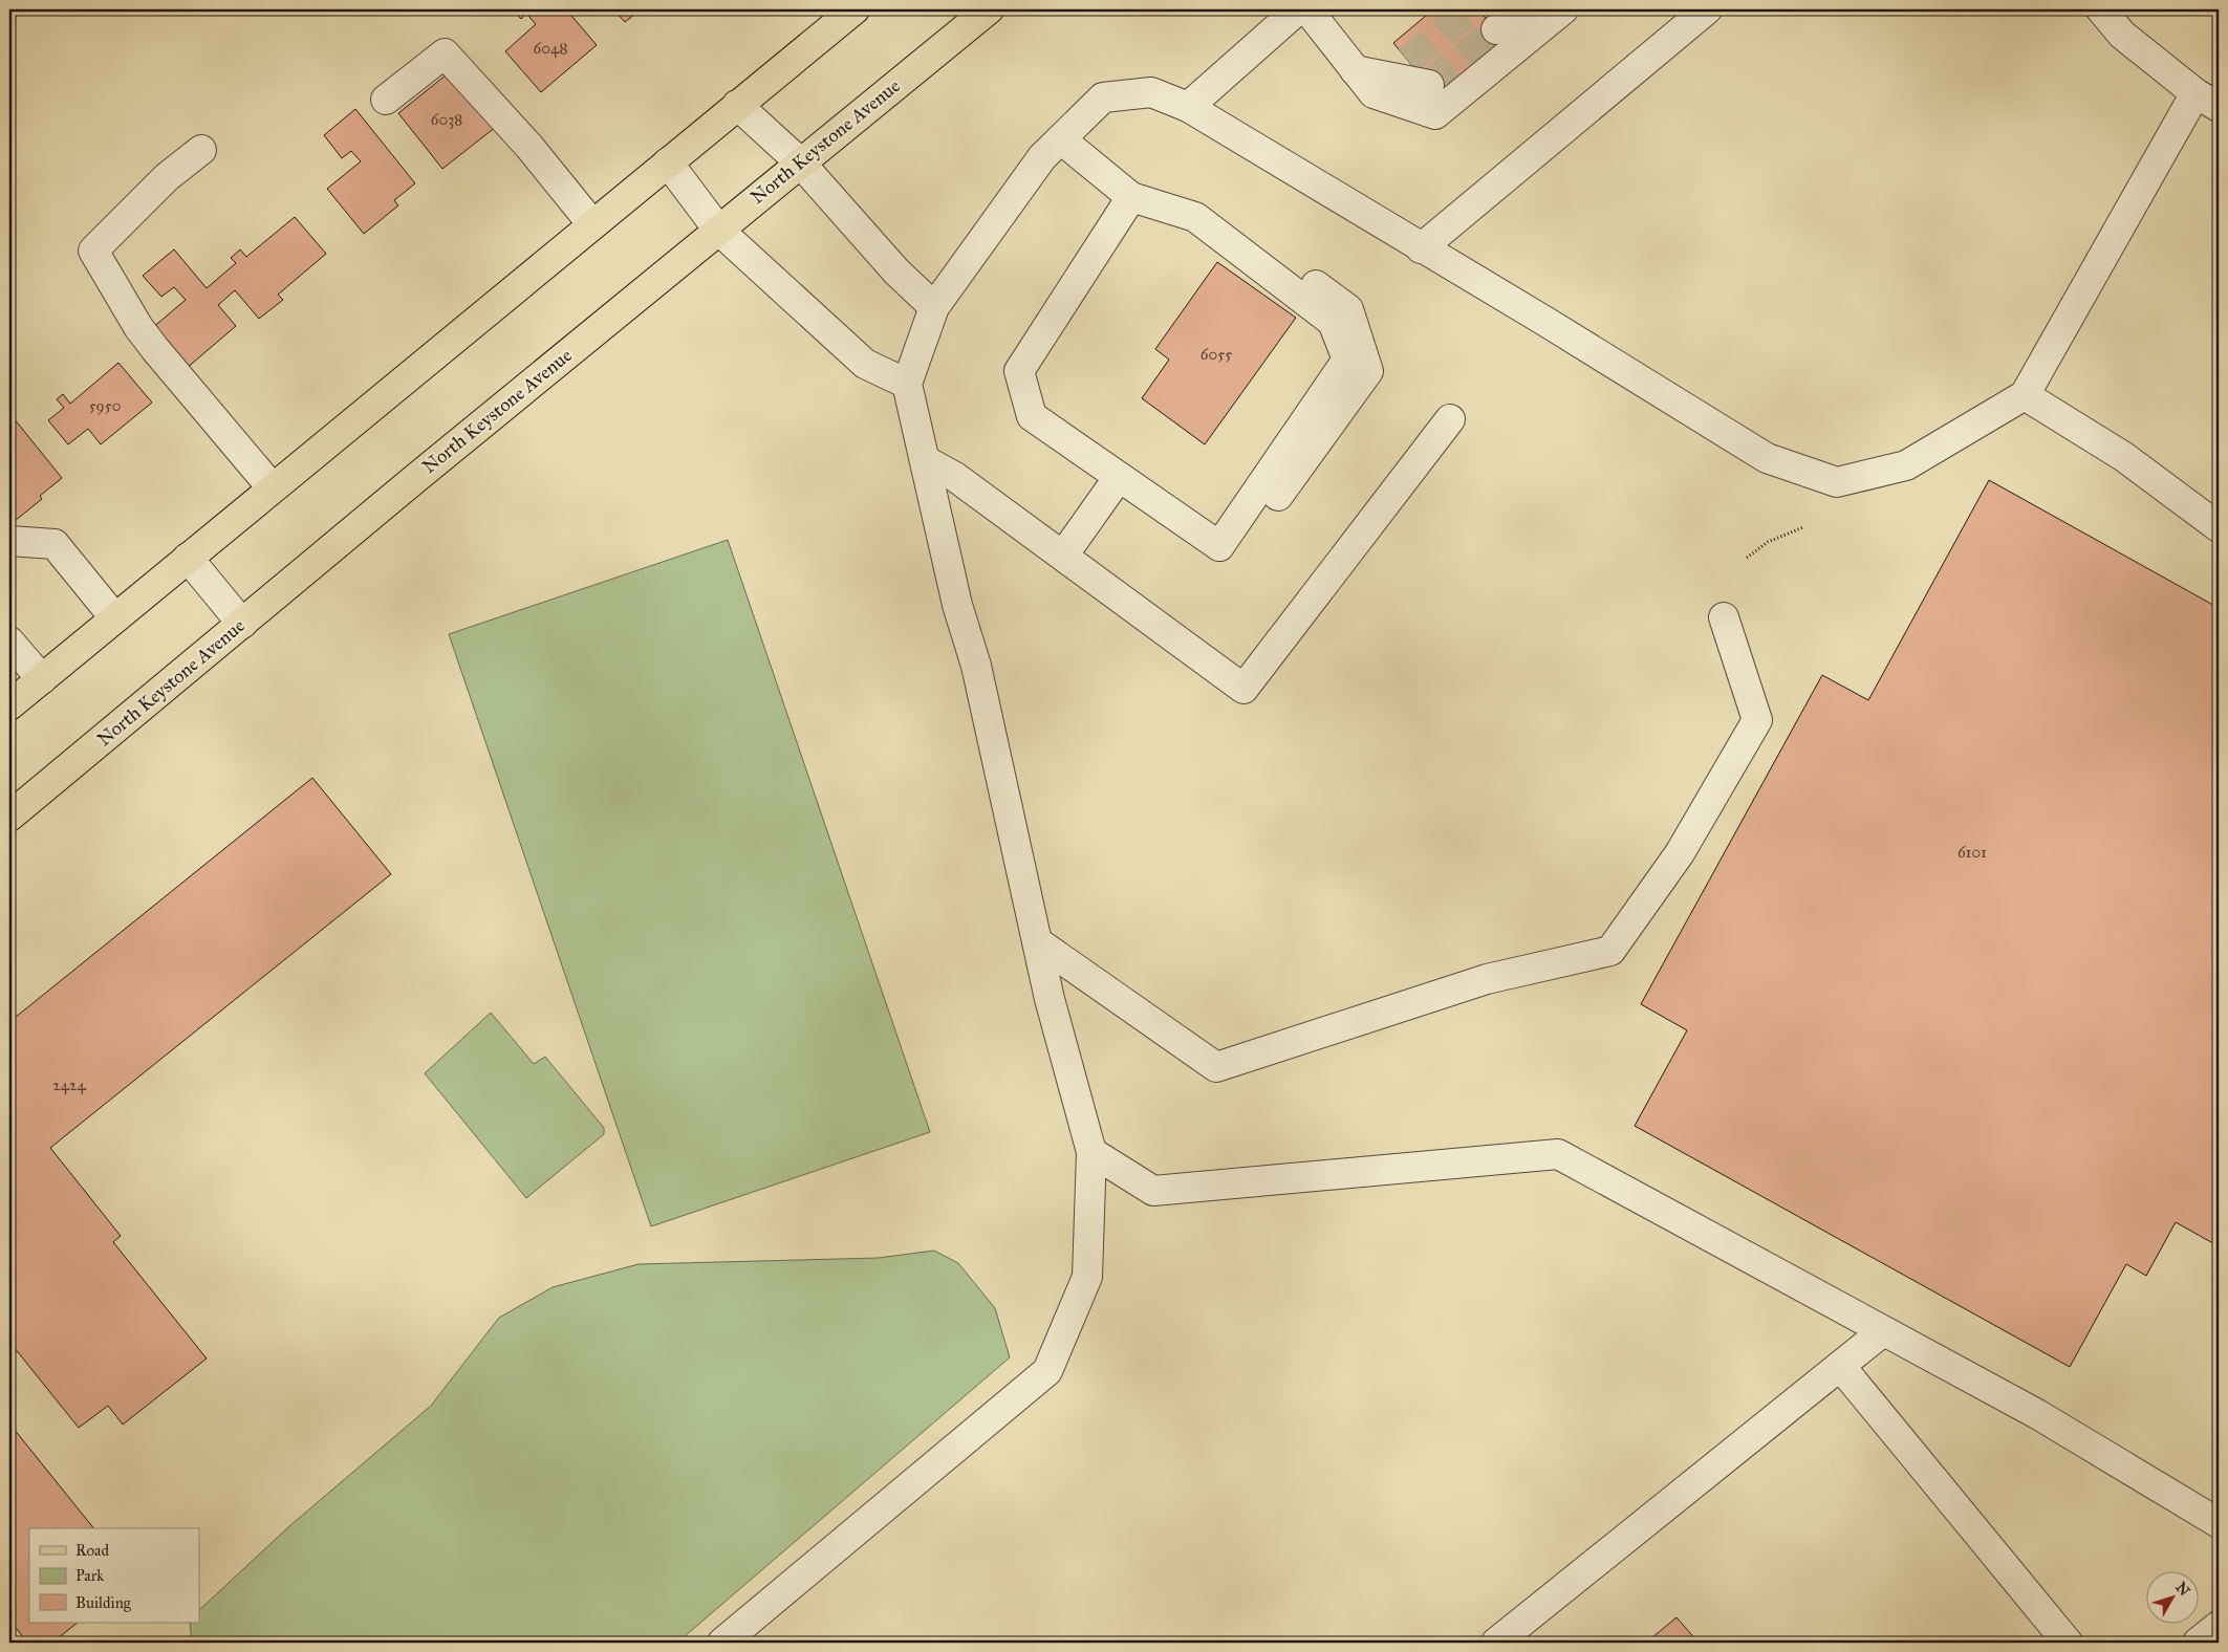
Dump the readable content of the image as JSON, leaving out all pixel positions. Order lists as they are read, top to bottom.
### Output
{
  "streets": {
    "main road": ["North Keystone Avenue"]
  },
  "house_numbers": [
    "6048",
    "6038",
    "6055",
    "5950",
    "6101",
    "2424"
  ],
  "legend": ["Road", "Park", "Building"],
  "north": "top right"
}
